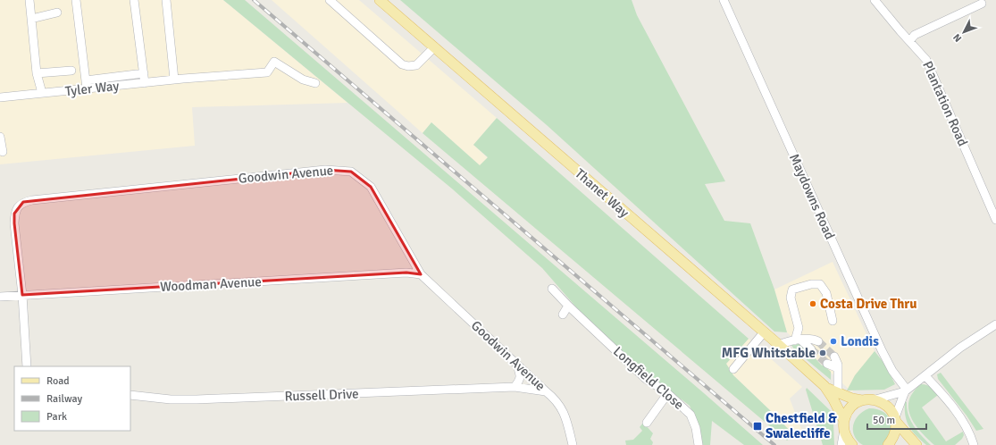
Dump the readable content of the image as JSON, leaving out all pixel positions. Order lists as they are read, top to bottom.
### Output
{
  "streets": {
    "main road": ["Thanet Way"],
    "street": [
      "Tyler Way",
      "Plantation Road",
      "Goodwin Avenue",
      "Maydowns Road",
      "Woodman Avenue",
      "Longfield Close",
      "Russell Drive"
    ]
  },
  "crossings": [
    ["Goodwin Avenue", "Woodman Avenue"],
    ["Goodwin Avenue", "Russell Drive"]
  ],
  "places": {
    "other": ["Costa Drive Thru", "Londis", "MFG Whitstable"],
    "transit": ["Chestfield & Swalecliffe"]
  },
  "legend": ["Road", "Railway", "Park"],
  "scale_bar": "50 m",
  "north": "bottom left"
}
